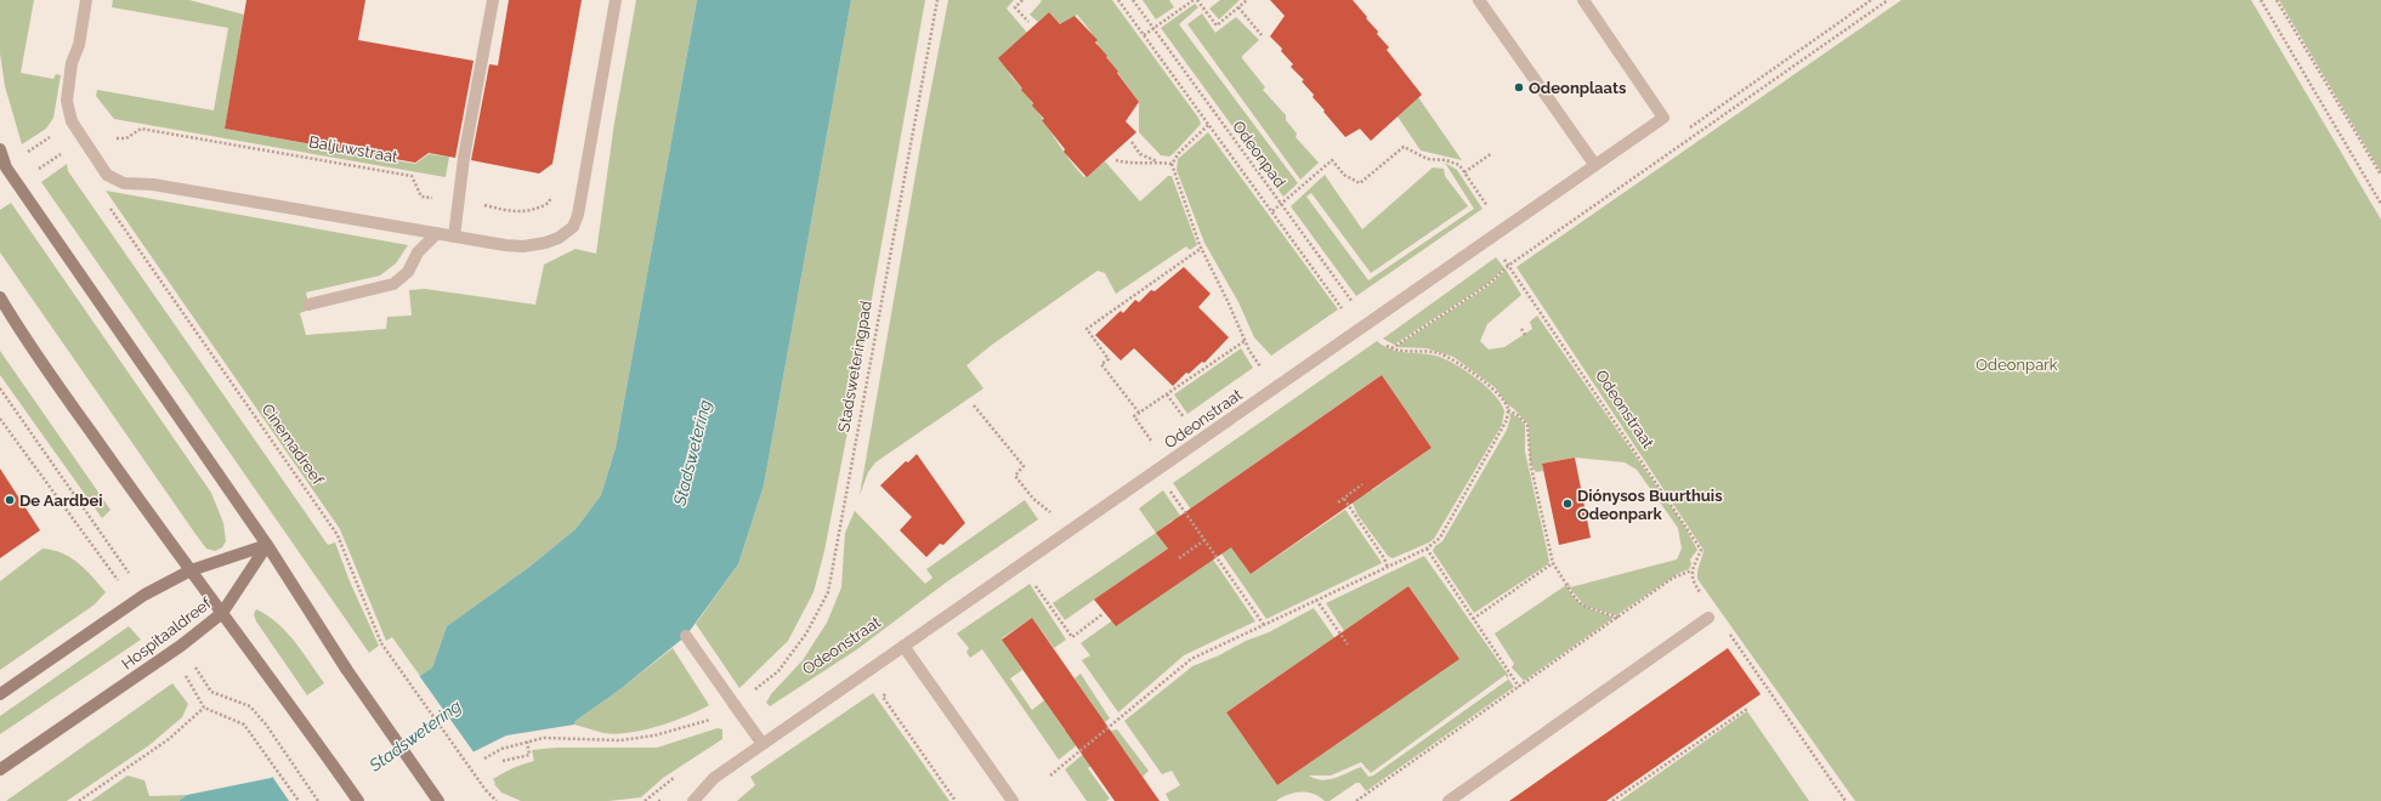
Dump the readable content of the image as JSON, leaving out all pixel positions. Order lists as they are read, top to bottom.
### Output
{
  "streets": {
    "main road": ["Hospitaaldreef"],
    "street": ["Odeonstraat"],
    "path": [
      "Baljuwstraat",
      "Odeonpad",
      "Stadsweteringpad",
      "Cinemadreef"
    ]
  },
  "crossings": [
    ["Odeonpad", "Odeonstraat"]
  ],
  "water": ["Stadswetering"],
  "parks": ["Odeonpark"],
  "places": ["Odeonplaats", "De Aardbei", "Diónysos Buurthuis Odeonpark"]
}
